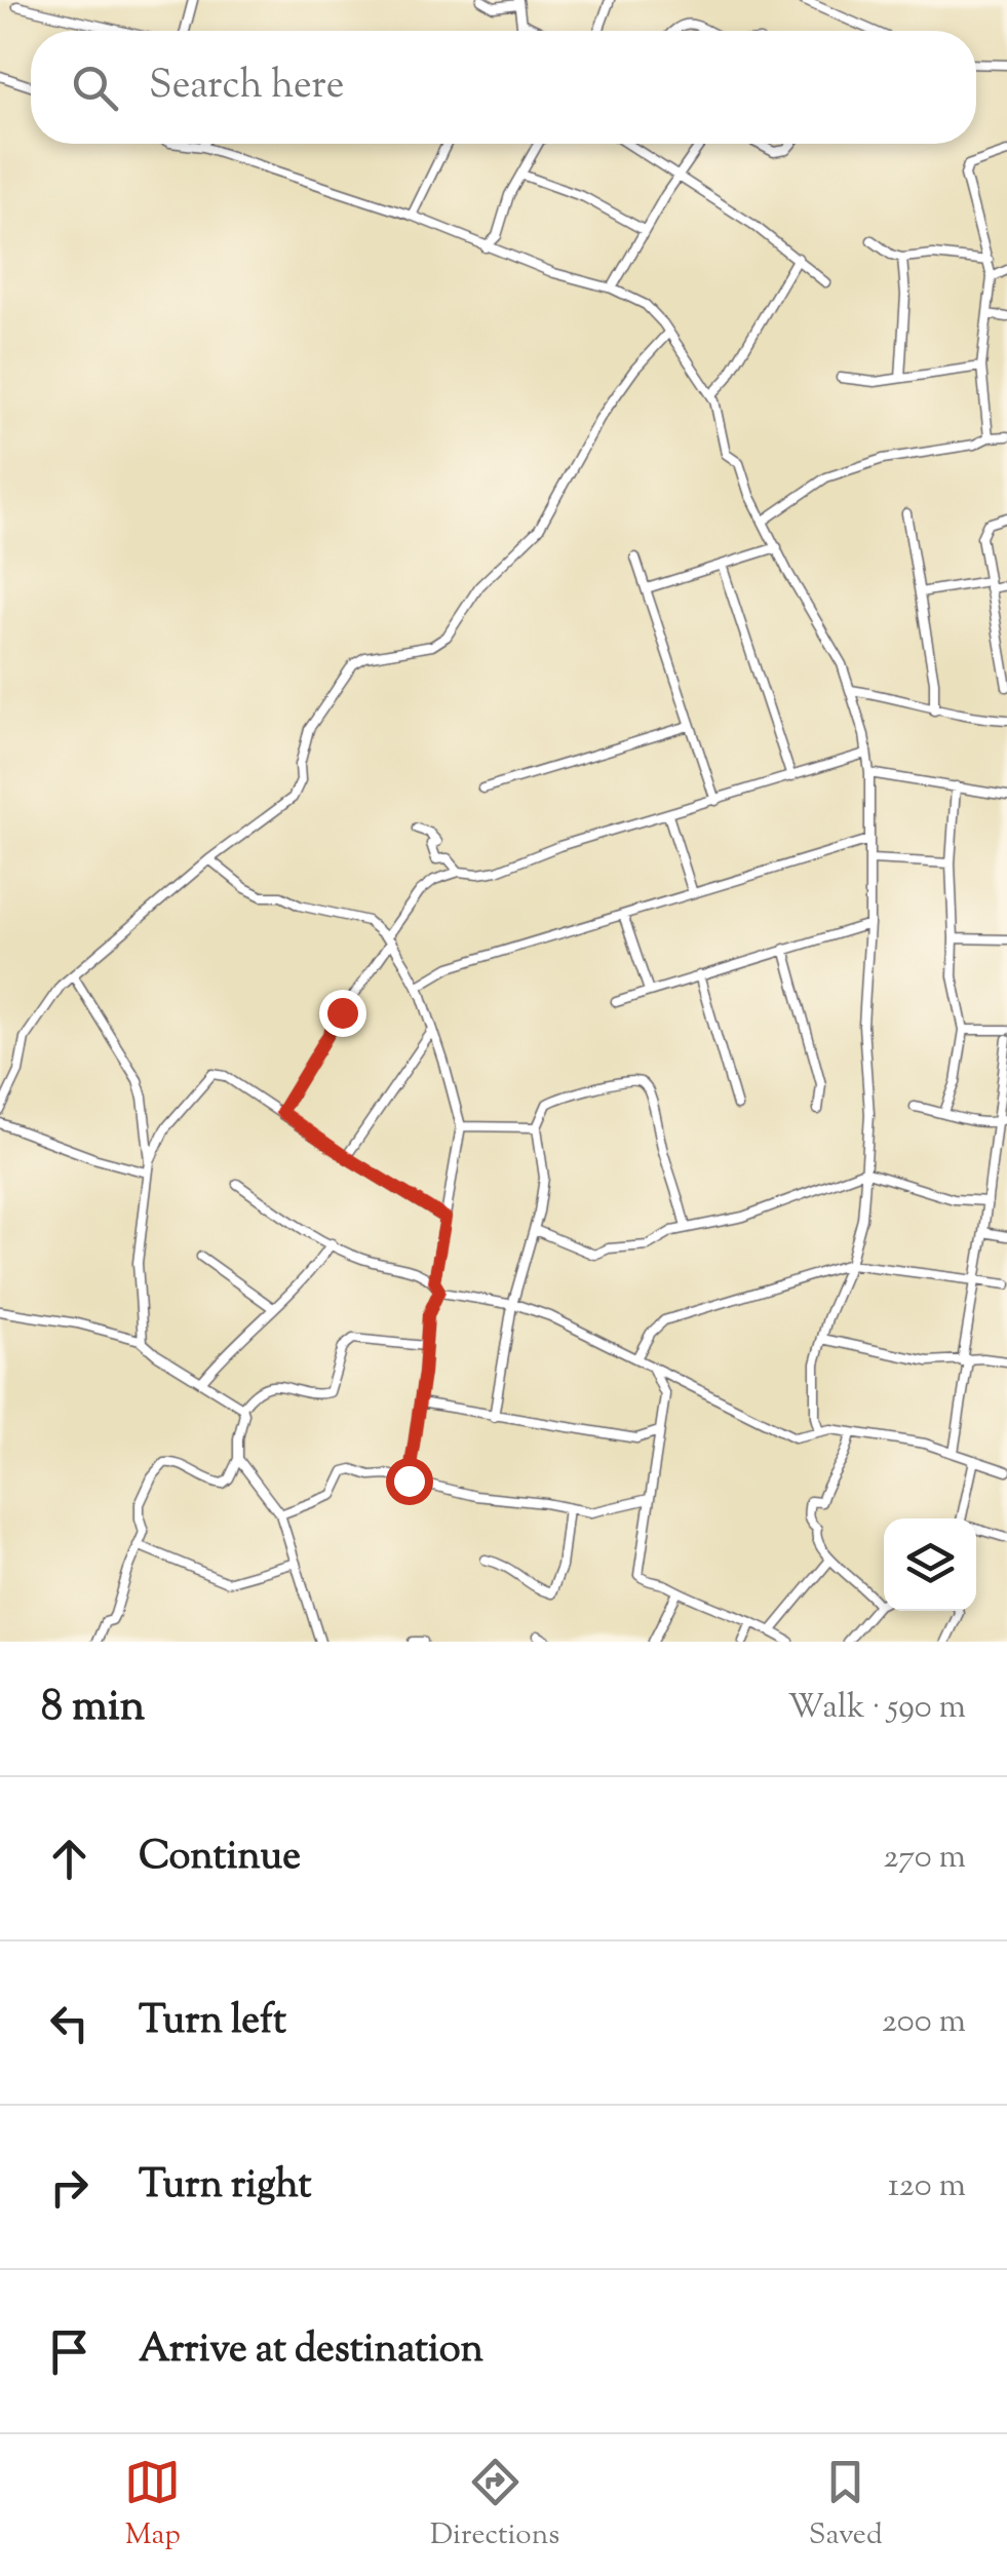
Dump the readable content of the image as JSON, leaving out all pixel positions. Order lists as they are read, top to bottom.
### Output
{
  "page": {
    "search": "Search here",
    "heading": ["8 min", "Walk · 590 m"],
    "list": [
      ["Continue", "270 m"],
      ["Turn left", "200 m"],
      ["Turn right", "120 m"],
      "Arrive at destination"
    ],
    "nav": ["Map", "Directions", "Saved"]
  }
}
